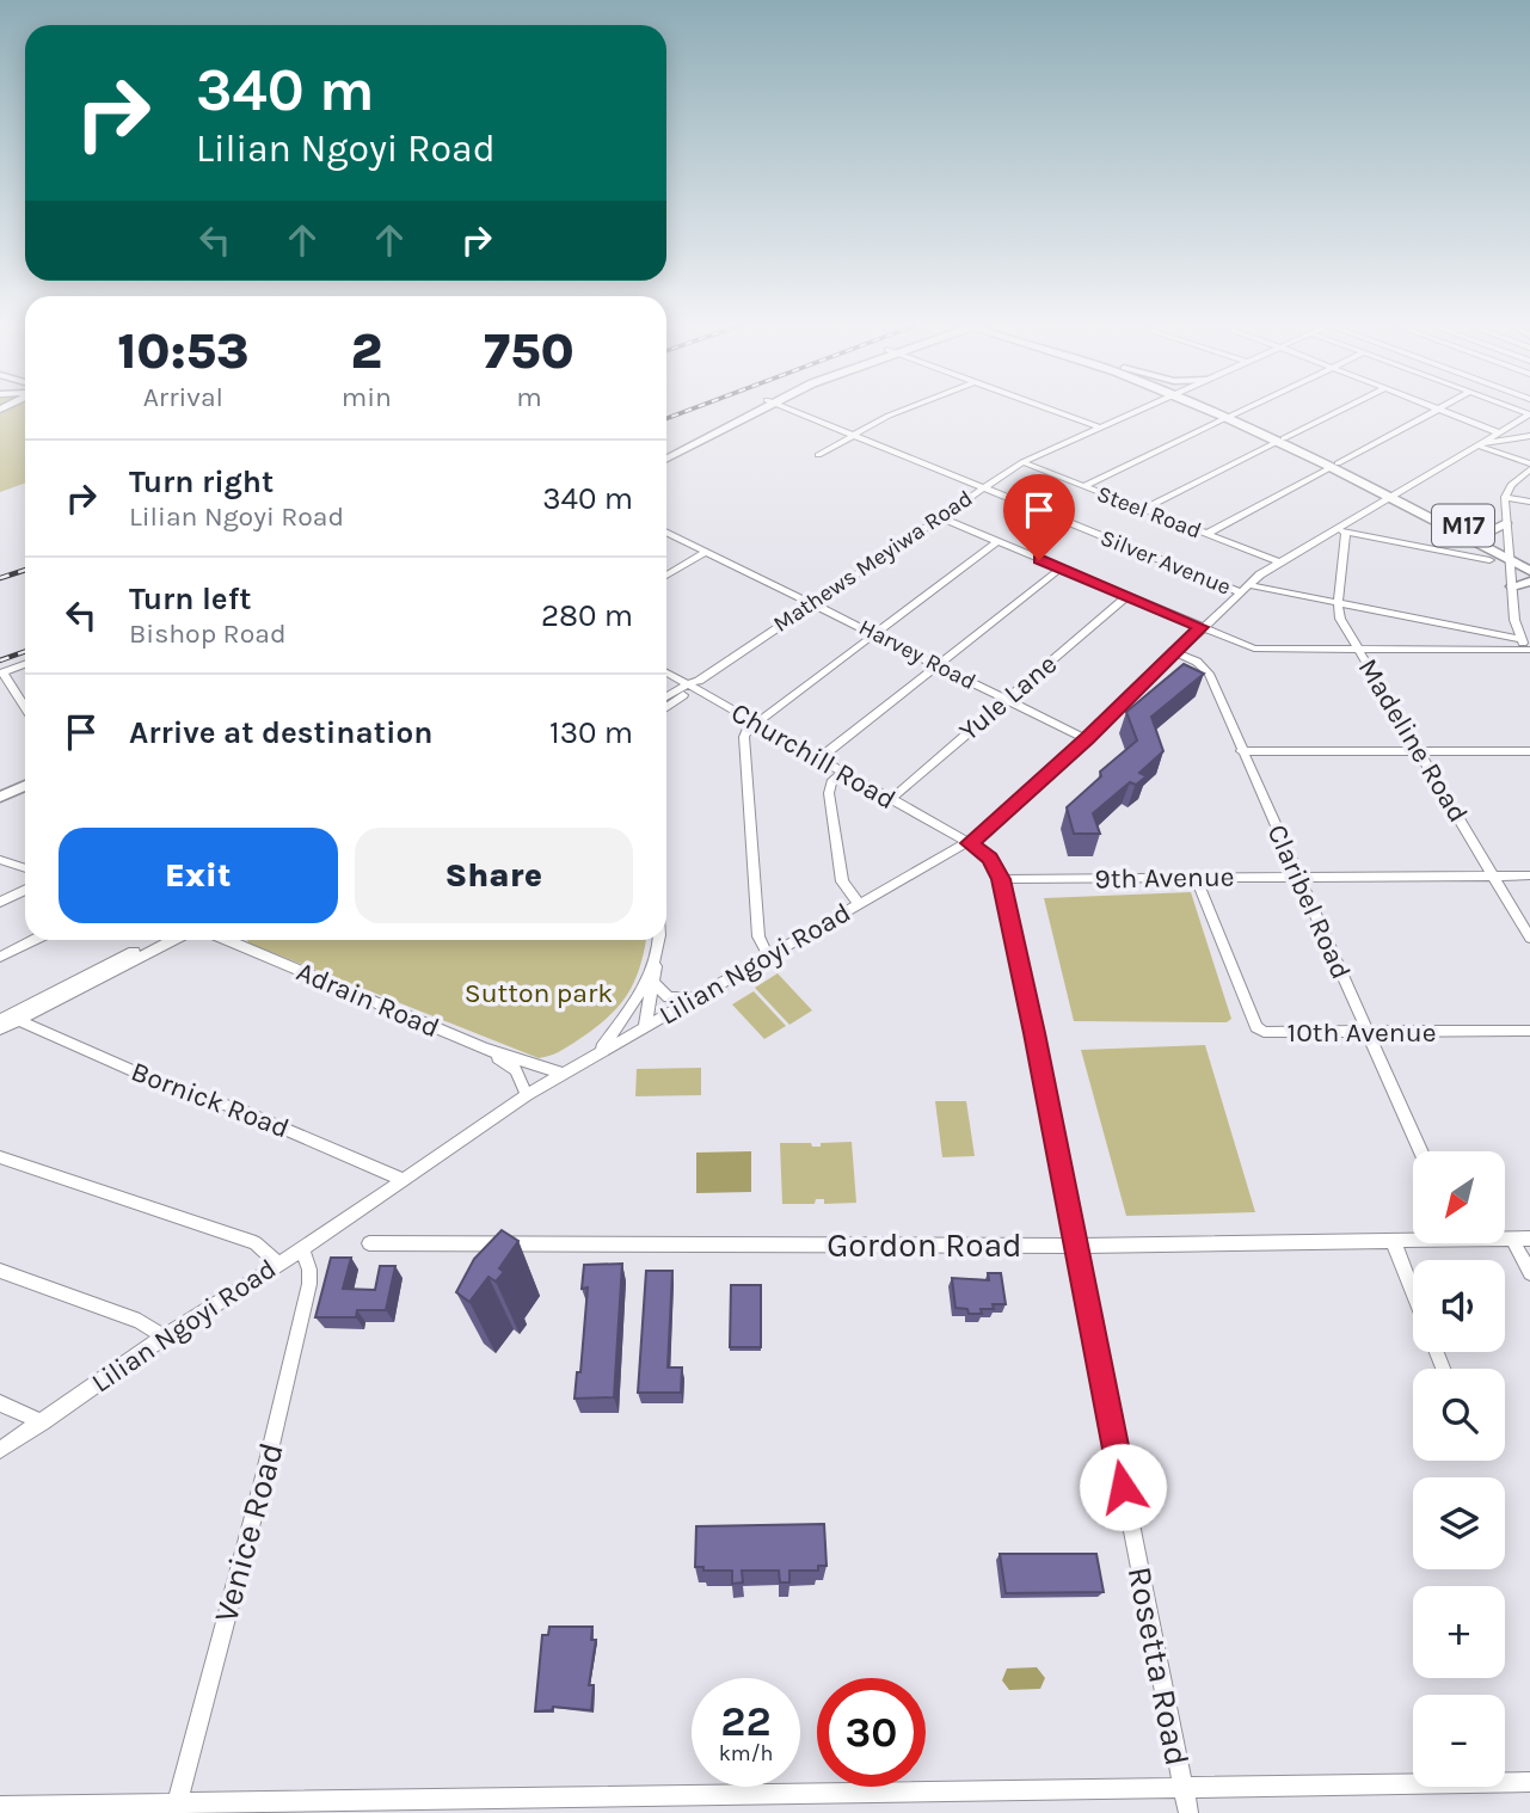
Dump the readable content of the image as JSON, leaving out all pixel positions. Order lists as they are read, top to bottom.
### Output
{
  "streets": {
    "main road": ["M17"],
    "street": [
      "Steel Road",
      "Mathews Meyiwa Road",
      "Silver Avenue",
      "Harvey Road",
      "Yule Lane",
      "Madeline Road",
      "Churchill Road",
      "9th Avenue",
      "Claribel Road",
      "Lilian Ngoyi Road",
      "Adrain Road",
      "10th Avenue",
      "Bornick Road",
      "Gordon Road",
      "Venice Road",
      "Rosetta Road"
    ]
  },
  "crossings": [
    ["Steel Road", "Mathews Meyiwa Road"],
    ["Steel Road", "Lilian Ngoyi Road"],
    ["M17", "Lilian Ngoyi Road"],
    ["Mathews Meyiwa Road", "Silver Avenue"],
    ["Mathews Meyiwa Road", "Harvey Road"],
    ["Mathews Meyiwa Road", "Churchill Road"],
    ["Silver Avenue", "Madeline Road"],
    ["Silver Avenue", "Lilian Ngoyi Road"],
    ["Harvey Road", "Yule Lane"],
    ["Harvey Road", "Lilian Ngoyi Road"],
    ["Yule Lane", "Churchill Road"],
    ["Madeline Road", "9th Avenue"],
    ["Madeline Road", "Lilian Ngoyi Road"],
    ["Churchill Road", "Lilian Ngoyi Road"],
    ["Churchill Road", "Rosetta Road"],
    ["9th Avenue", "Claribel Road"],
    ["9th Avenue", "10th Avenue"],
    ["9th Avenue", "Rosetta Road"],
    ["Claribel Road", "Lilian Ngoyi Road"],
    ["Claribel Road", "10th Avenue"],
    ["Lilian Ngoyi Road", "Adrain Road"],
    ["Lilian Ngoyi Road", "Bornick Road"],
    ["Lilian Ngoyi Road", "Venice Road"],
    ["Lilian Ngoyi Road", "Rosetta Road"],
    ["Gordon Road", "Rosetta Road"]
  ],
  "parks": ["Sutton park"],
  "north": "bottom left",
  "page": {
    "turn": ["340 m", "Lilian Ngoyi Road"],
    "eta": [
      "10:53",
      "Arrival",
      "2",
      "min",
      "750",
      "m"
    ],
    "list": [
      {
        "name": "Turn right",
        "note": "Lilian Ngoyi Road",
        "value": "340 m"
      },
      {
        "name": "Turn left",
        "note": "Bishop Road",
        "value": "280 m"
      },
      {
        "name": "Arrive at destination",
        "value": "130 m"
      }
    ],
    "buttons": ["Exit", "Share"],
    "map_buttons": ["+", "−"],
    "speed": "22 km/h",
    "limit": "30"
  }
}
